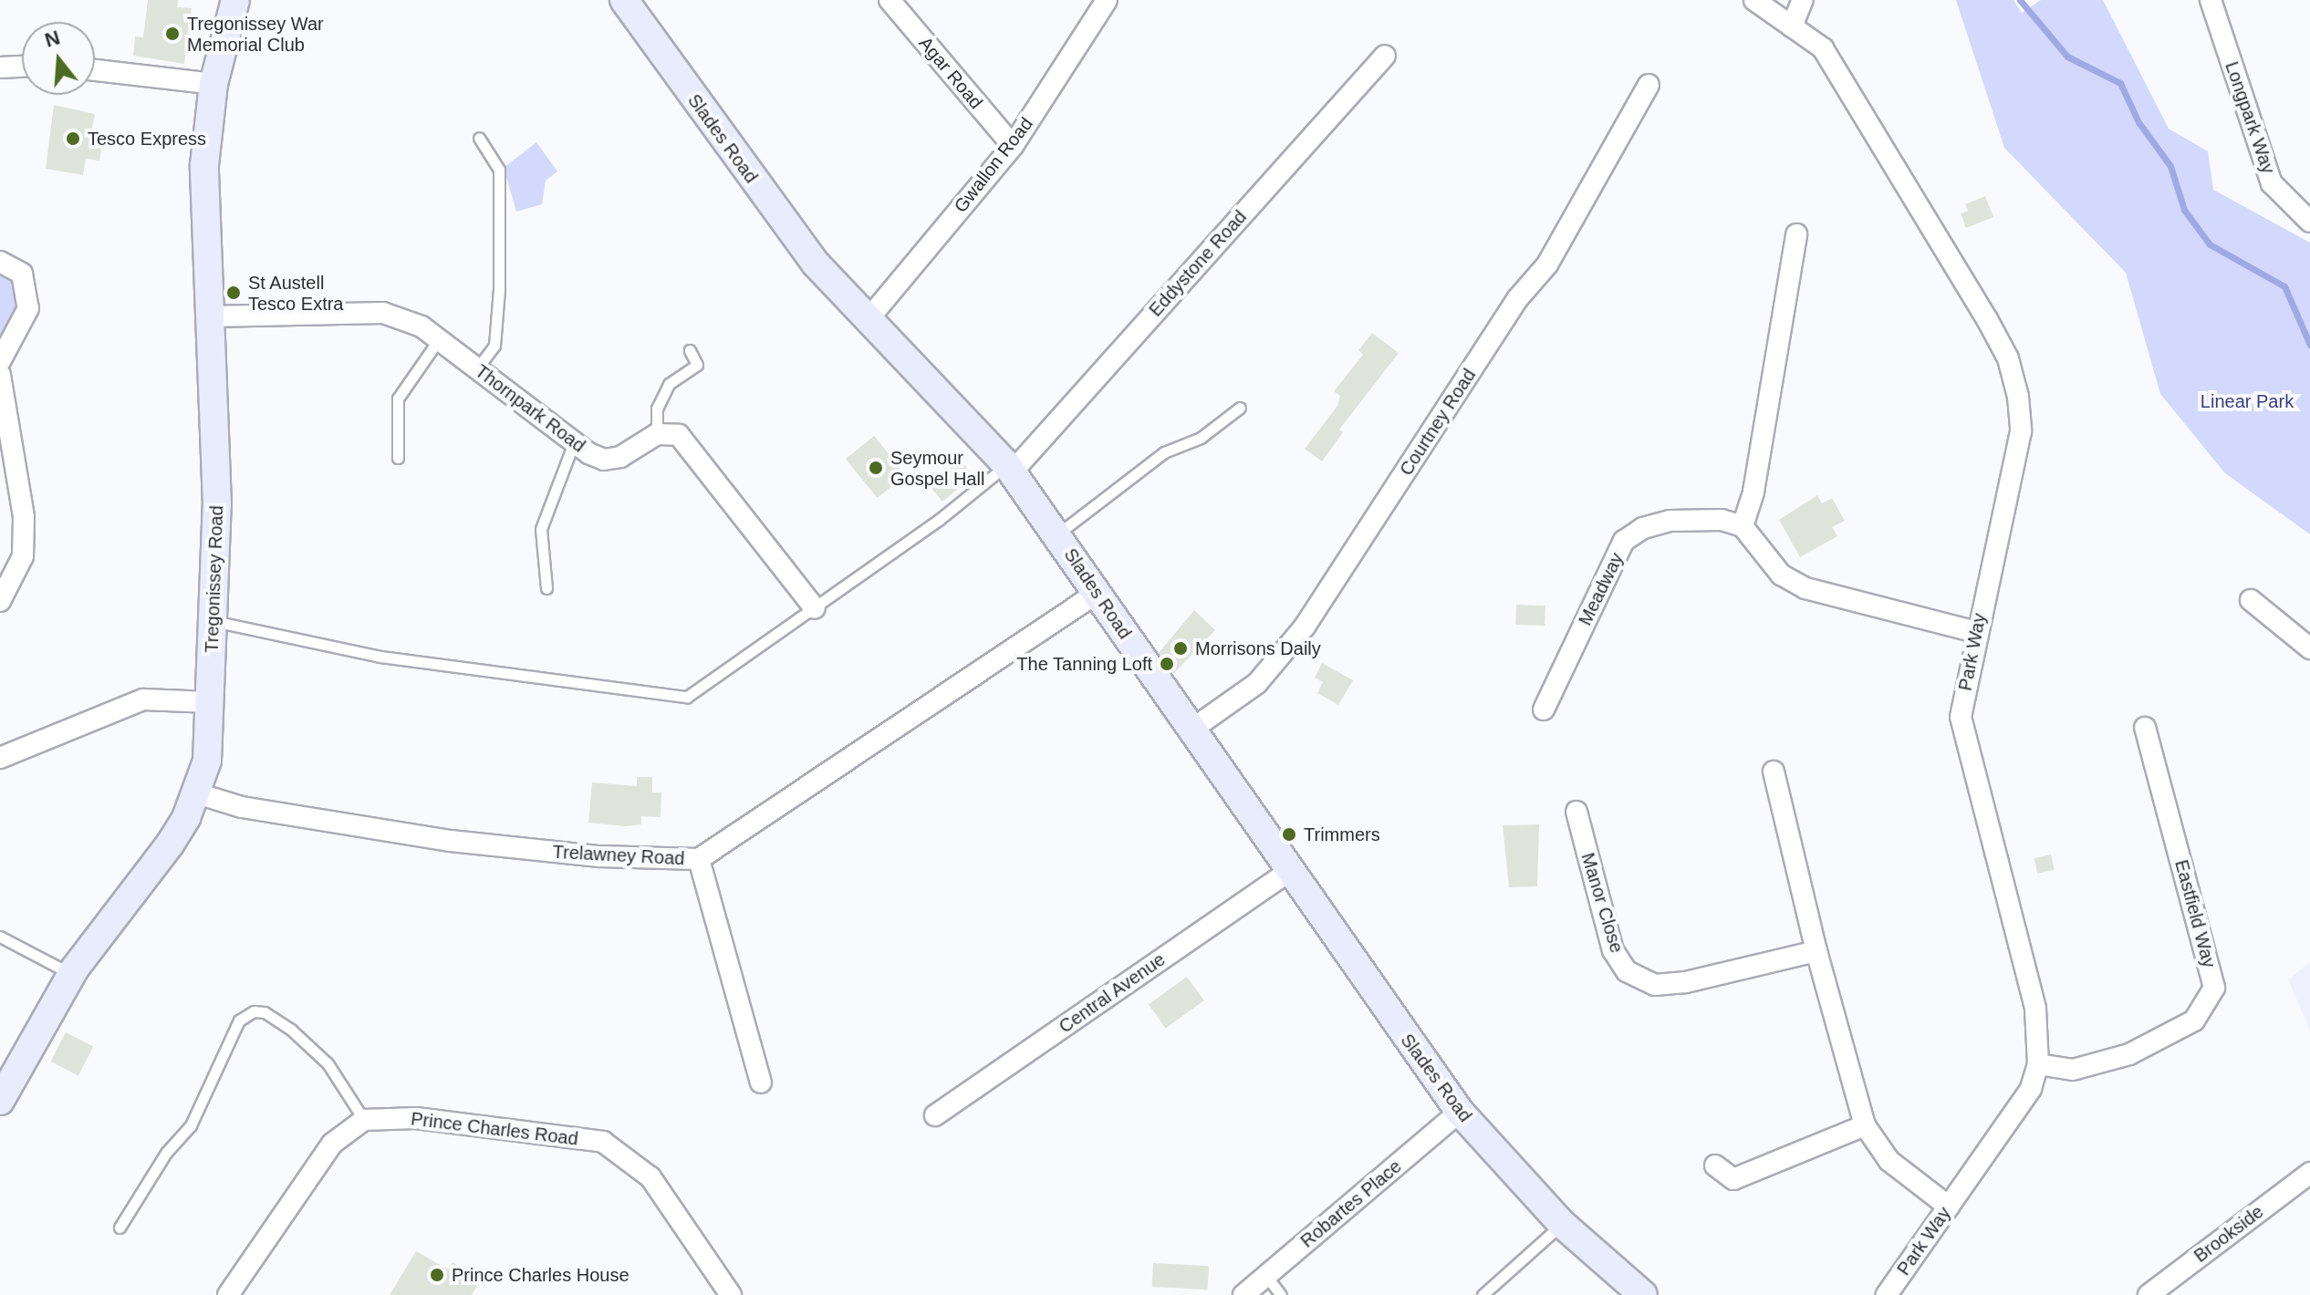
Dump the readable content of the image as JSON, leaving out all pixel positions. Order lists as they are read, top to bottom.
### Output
{
  "streets": {
    "street": [
      "Agar Road",
      "Longpark Way",
      "Slades Road",
      "Gwallon Road",
      "Eddystone Road",
      "Thornpark Road",
      "Courtney Road",
      "Tregonissey Road",
      "Meadway",
      "Park Way",
      "Trelawney Road",
      "Manor Close",
      "Eastfield Way",
      "Central Avenue",
      "Prince Charles Road",
      "Robartes Place",
      "Brookside"
    ]
  },
  "crossings": [
    ["Agar Road", "Gwallon Road"],
    ["Slades Road", "Gwallon Road"],
    ["Slades Road", "Eddystone Road"],
    ["Slades Road", "Courtney Road"],
    ["Slades Road", "Trelawney Road"],
    ["Slades Road", "Central Avenue"],
    ["Slades Road", "Robartes Place"],
    ["Thornpark Road", "Tregonissey Road"],
    ["Tregonissey Road", "Trelawney Road"],
    ["Park Way", "Eastfield Way"]
  ],
  "parks": ["Linear Park"],
  "places": [
    "Tregonissey War Memorial Club",
    "Tesco Express",
    "St Austell Tesco Extra",
    "Seymour Gospel Hall",
    "Morrisons Daily",
    "The Tanning Loft",
    "Trimmers",
    "Prince Charles House"
  ],
  "north": "top"
}
